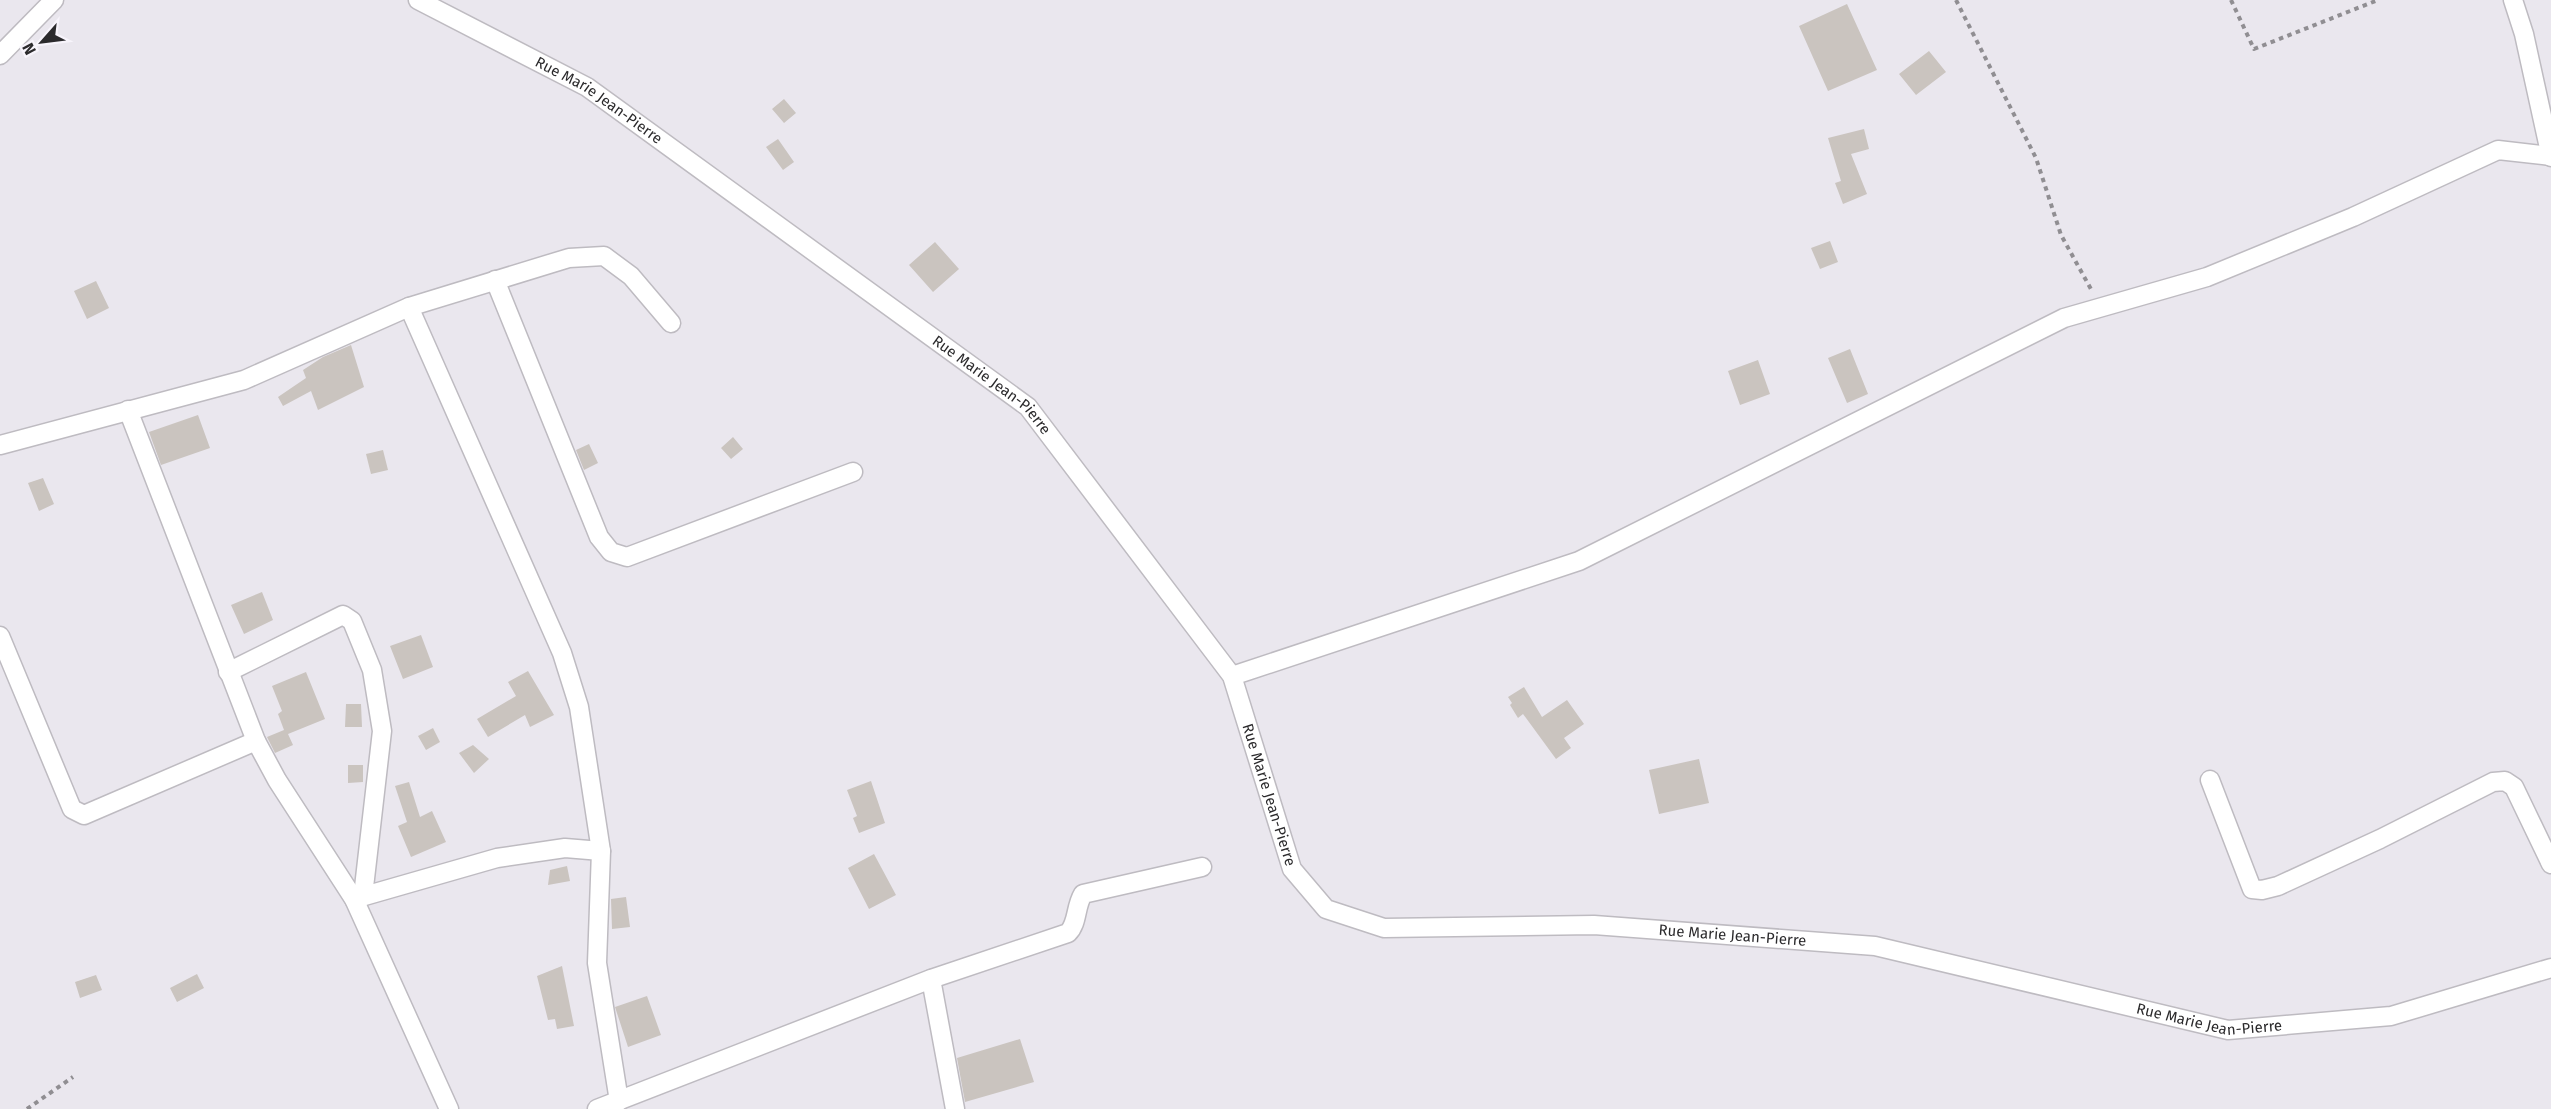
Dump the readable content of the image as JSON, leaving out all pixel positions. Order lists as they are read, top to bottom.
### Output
{
  "streets": {
    "street": ["Rue Marie Jean-Pierre"]
  },
  "north": "bottom left"
}
